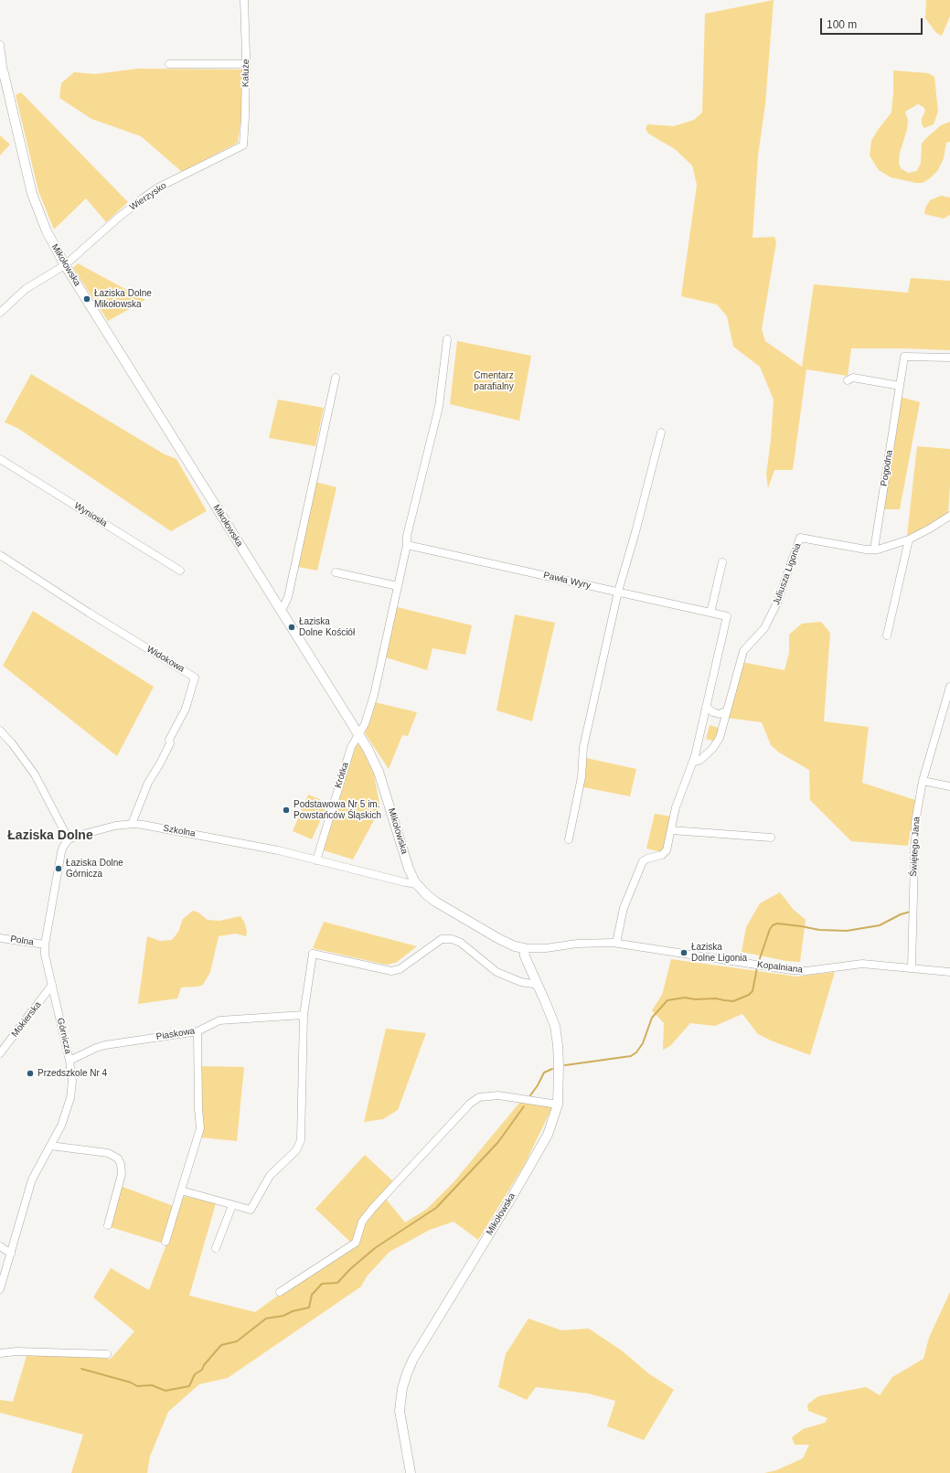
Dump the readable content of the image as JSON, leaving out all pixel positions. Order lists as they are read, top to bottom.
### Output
{
  "streets": {
    "street": [
      "Kałuże",
      "Wierzysko",
      "Mikołowska",
      "Pogodna",
      "Wyniosła",
      "Juliusza Ligonia",
      "Pawła Wyry",
      "Widokowa",
      "Krótka",
      "Szkolna",
      "Świętego Jana",
      "Polna",
      "Kopalniana",
      "Mokierska",
      "Piaskowa",
      "Górnicza"
    ]
  },
  "crossings": [
    ["Kałuże", "Wierzysko"],
    ["Wierzysko", "Mikołowska"],
    ["Mikołowska", "Krótka"],
    ["Mikołowska", "Szkolna"],
    ["Mikołowska", "Kopalniana"],
    ["Pogodna", "Juliusza Ligonia"],
    ["Pawła Wyry", "Krótka"],
    ["Widokowa", "Szkolna"],
    ["Krótka", "Szkolna"],
    ["Szkolna", "Górnicza"],
    ["Świętego Jana", "Kopalniana"],
    ["Polna", "Górnicza"],
    ["Mokierska", "Górnicza"],
    ["Piaskowa", "Górnicza"]
  ],
  "districts": ["Łaziska Dolne"],
  "parks": ["Cmentarz parafialny"],
  "places": [
    "Łaziska Dolne Mikołowska",
    "Łaziska Dolne Kościół",
    "Podstawowa Nr 5 im. Powstańców Śląskich",
    "Łaziska Dolne Górnicza",
    "Łaziska Dolne Ligonia",
    "Przedszkole Nr 4"
  ],
  "scale_bar": "100 m"
}
